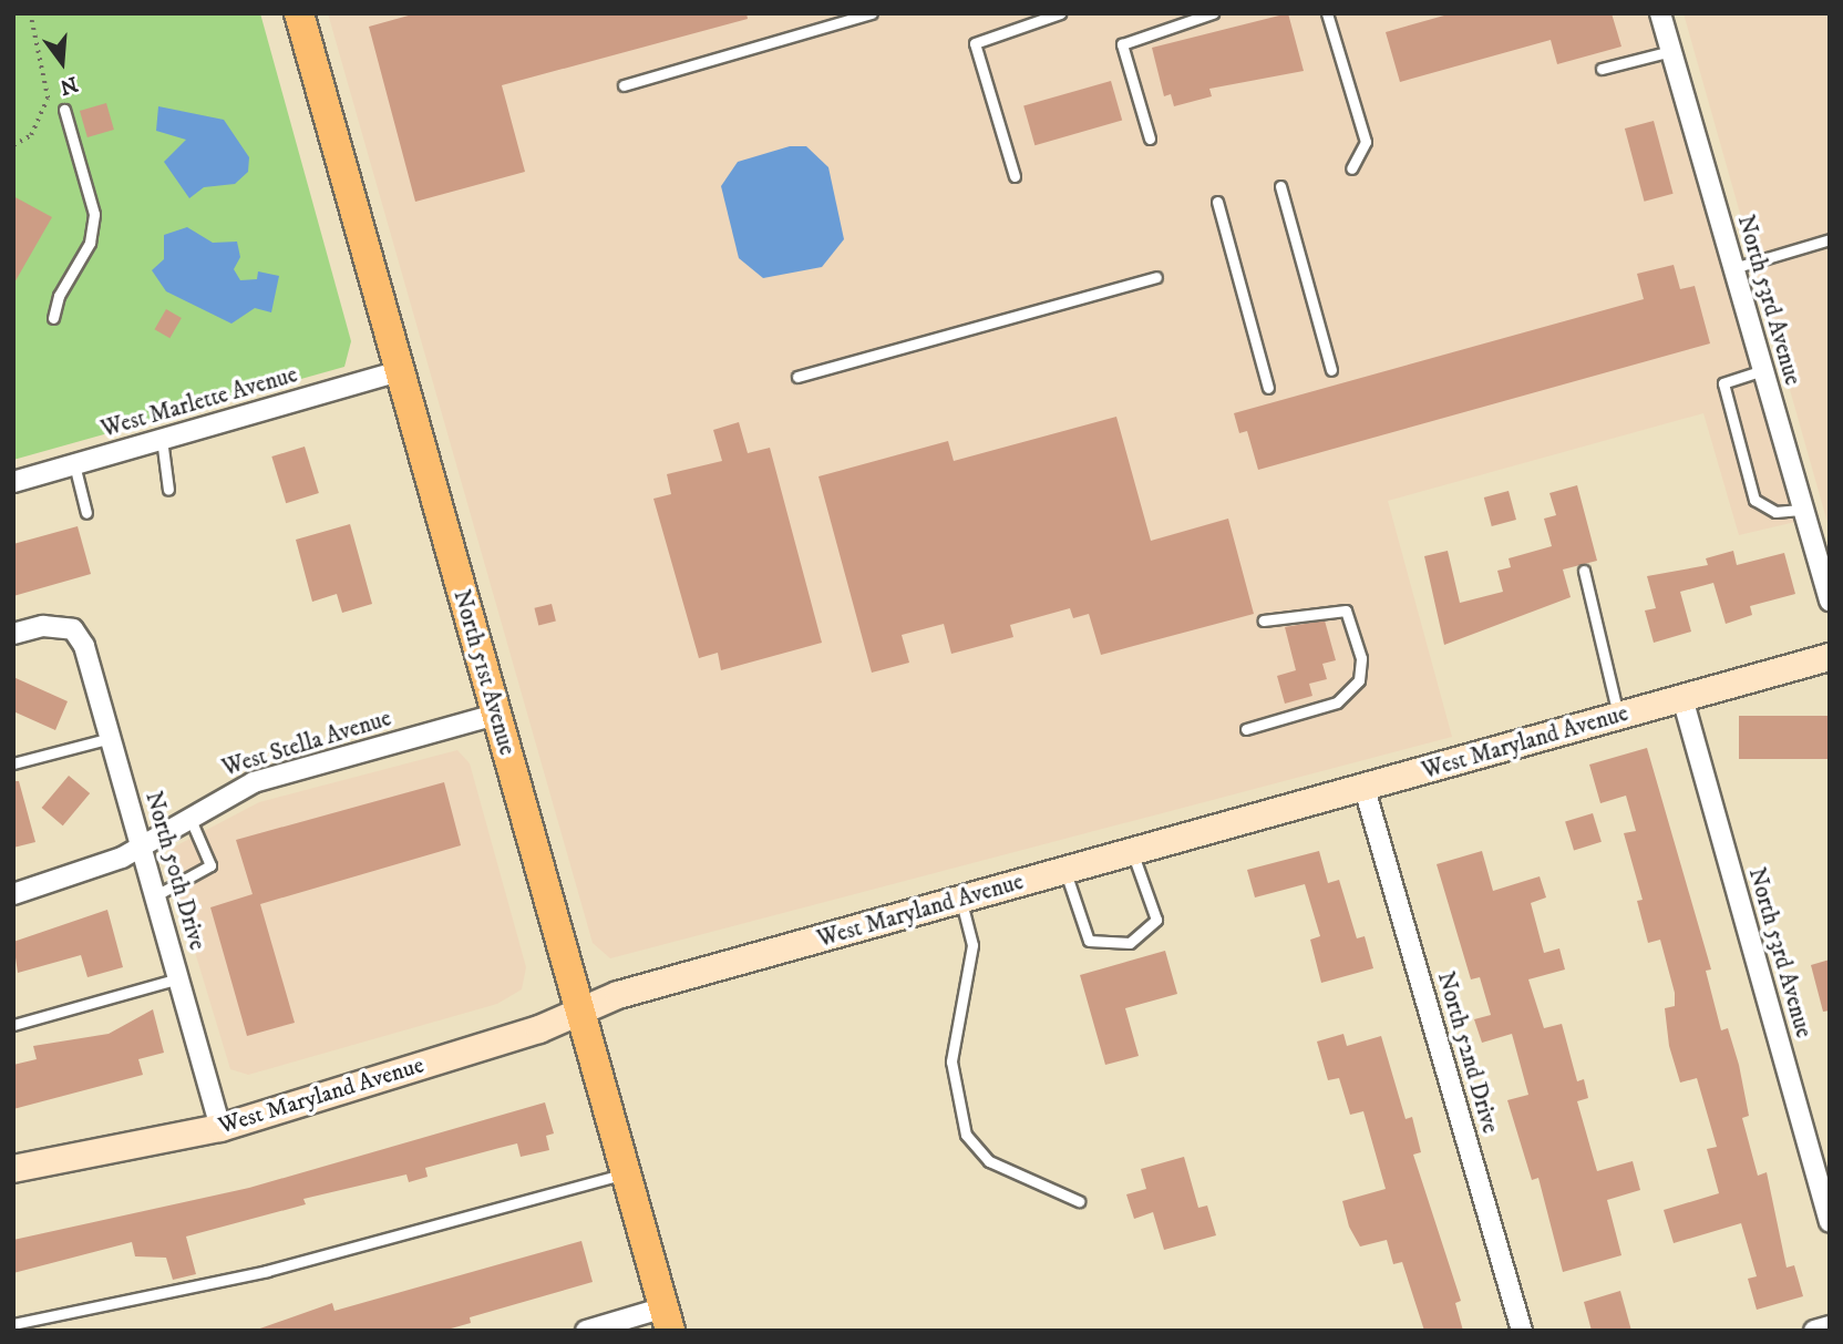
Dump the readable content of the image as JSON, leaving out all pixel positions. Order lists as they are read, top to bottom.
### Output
{
  "streets": {
    "main road": ["North 51st Avenue"],
    "street": [
      "North 53rd Avenue",
      "West Marlette Avenue",
      "West Maryland Avenue",
      "West Stella Avenue",
      "North 50th Drive",
      "North 52nd Drive"
    ]
  },
  "crossings": [
    ["North 53rd Avenue", "West Maryland Avenue"],
    ["West Marlette Avenue", "North 51st Avenue"],
    ["North 51st Avenue", "West Maryland Avenue"],
    ["North 51st Avenue", "West Stella Avenue"],
    ["West Maryland Avenue", "North 50th Drive"],
    ["West Maryland Avenue", "North 52nd Drive"],
    ["West Stella Avenue", "North 50th Drive"]
  ],
  "north": "bottom"
}
